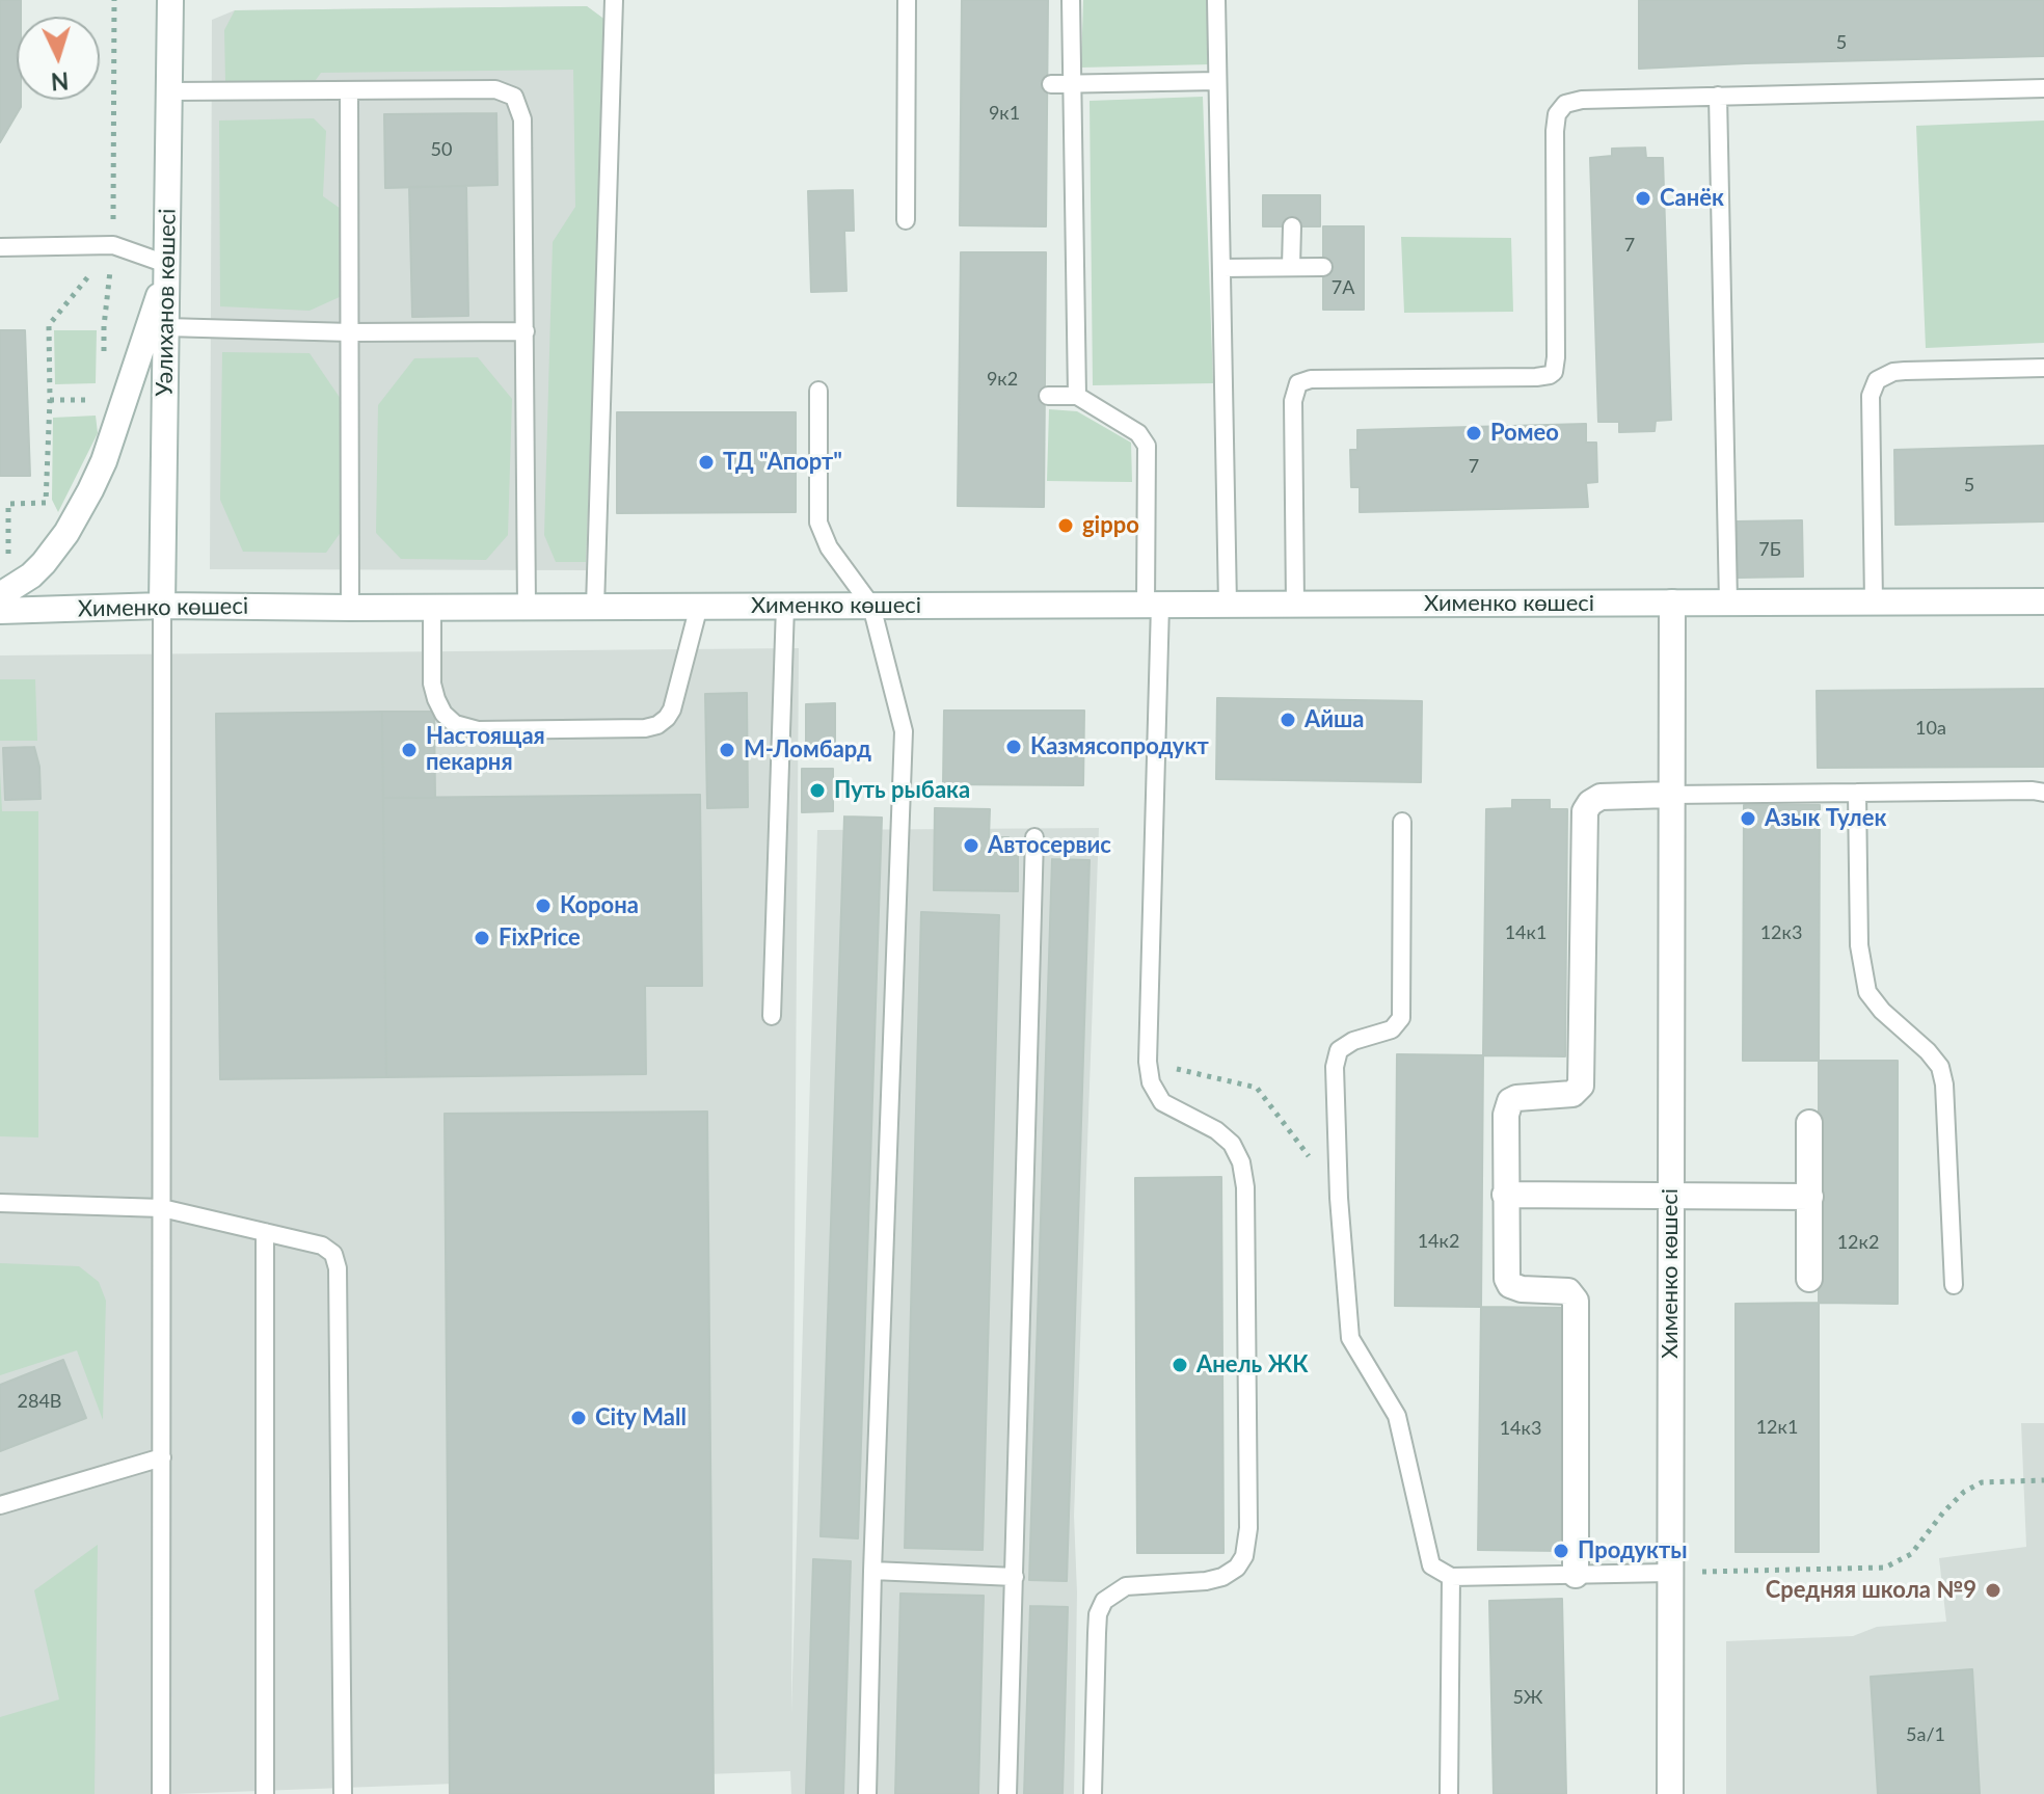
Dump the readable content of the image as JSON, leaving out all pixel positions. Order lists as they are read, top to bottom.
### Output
{
  "streets": {
    "main road": ["Уәлиханов көшесі", "Хименко көшесі"]
  },
  "crossings": [
    ["Уәлиханов көшесі", "Хименко көшесі"]
  ],
  "places": [
    "Санёк",
    "Ромео",
    "ТД \"Апорт\"",
    "gippo",
    "Айша",
    "Казмясопродукт",
    "Настоящая пекарня",
    "М-Ломбард",
    "Путь рыбака",
    "Азык Тулек",
    "Автосервис",
    "Корона",
    "FixPrice",
    "Анель ЖК",
    "City Mall",
    "Продукты",
    "Средняя школа №9"
  ],
  "house_numbers": [
    "5",
    "9к1",
    "50",
    "7",
    "7А",
    "9к2",
    "7",
    "5",
    "7Б",
    "10а",
    "14к1",
    "12к3",
    "14к2",
    "12к2",
    "284В",
    "12к1",
    "14к3",
    "5Ж",
    "5а/1"
  ],
  "north": "bottom"
}
